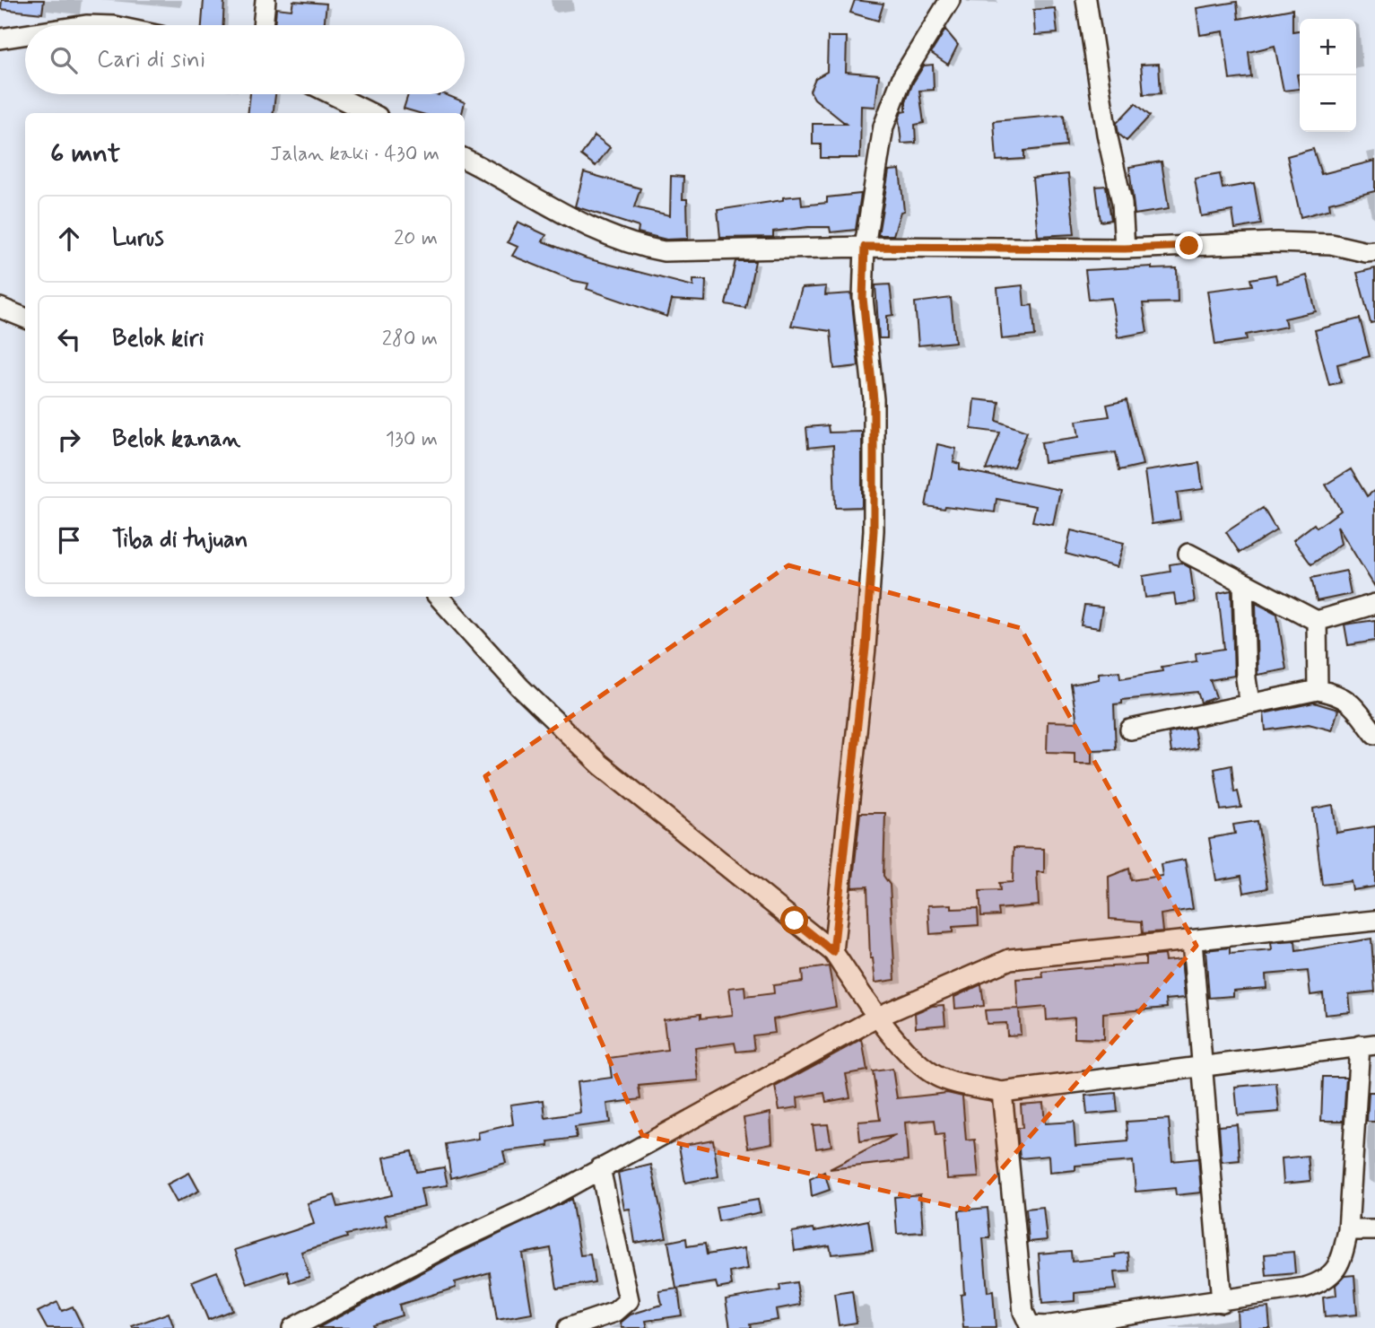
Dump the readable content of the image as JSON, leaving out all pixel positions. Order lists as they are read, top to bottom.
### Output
{
  "page": {
    "map_buttons": ["+", "−"],
    "search": "Cari di sini",
    "heading": ["6 mnt", "Jalan kaki · 430 m"],
    "list": [
      ["Lurus", "20 m"],
      ["Belok kiri", "280 m"],
      ["Belok kanan", "130 m"],
      "Tiba di tujuan"
    ]
  }
}
